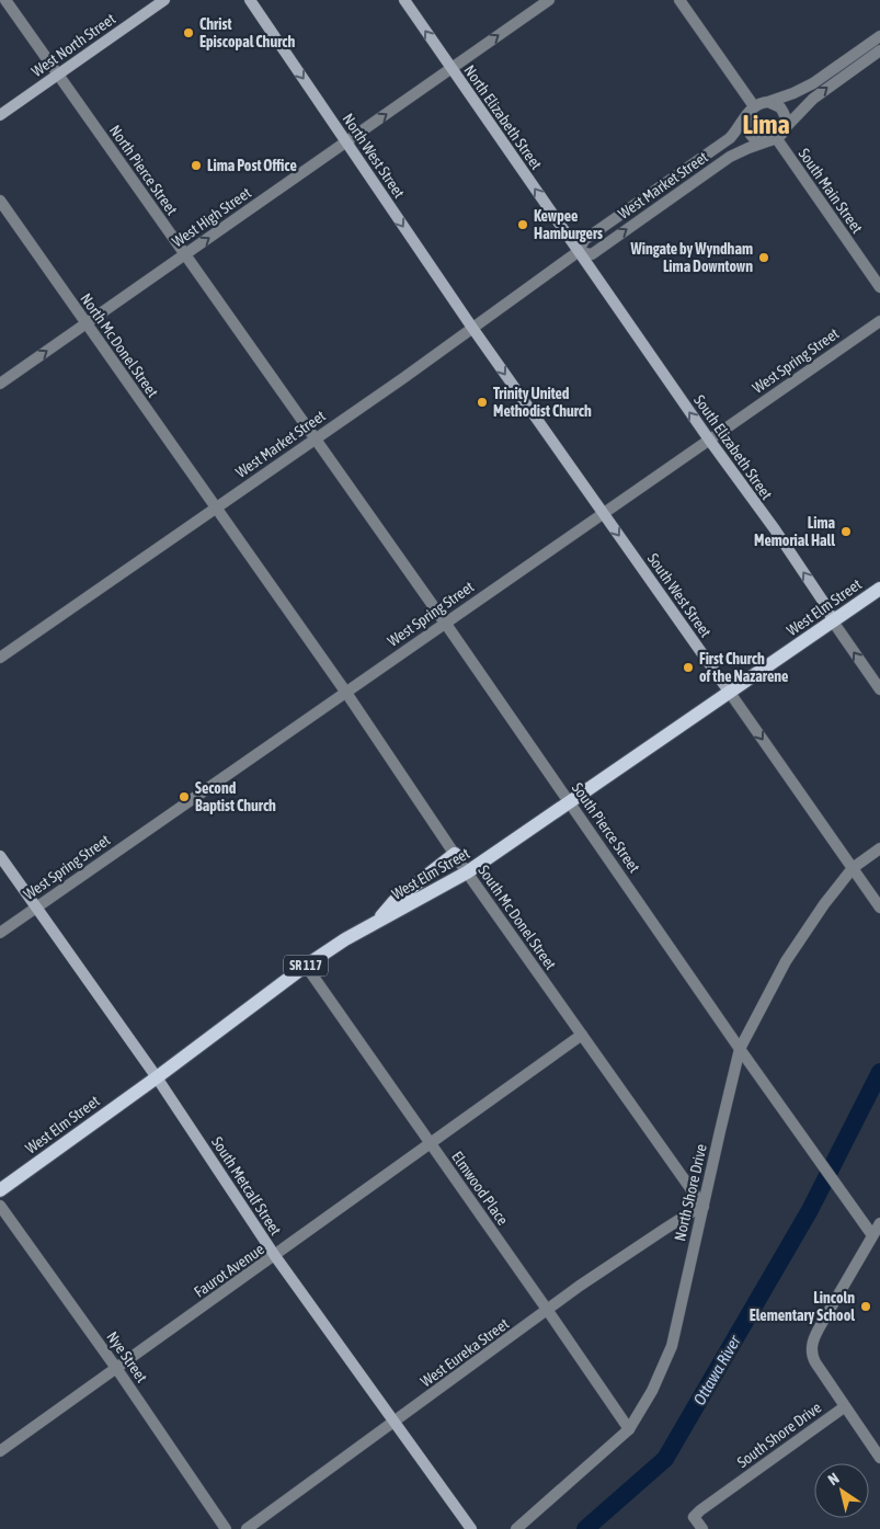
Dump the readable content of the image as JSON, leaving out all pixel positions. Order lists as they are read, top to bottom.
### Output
{
  "streets": {
    "main road": [
      "West North Street",
      "North Elizabeth Street",
      "North West Street",
      "South Elizabeth Street",
      "South West Street",
      "West Elm Street",
      "SR 117",
      "South Metcalf Street"
    ],
    "street": [
      "North Pierce Street",
      "West Market Street",
      "South Main Street",
      "West High Street",
      "North Mc Donel Street",
      "West Spring Street",
      "South Pierce Street",
      "South Mc Donel Street",
      "Elmwood Place",
      "North Shore Drive",
      "Faurot Avenue",
      "West Eureka Street",
      "Nye Street",
      "South Shore Drive"
    ]
  },
  "crossings": [
    ["West North Street", "North Pierce Street"],
    ["North Elizabeth Street", "West Market Street"],
    ["North Elizabeth Street", "West High Street"],
    ["North Elizabeth Street", "South Elizabeth Street"],
    ["North West Street", "West Market Street"],
    ["North West Street", "West High Street"],
    ["North West Street", "South West Street"],
    ["North Pierce Street", "West Market Street"],
    ["North Pierce Street", "West High Street"],
    ["North Pierce Street", "South Pierce Street"],
    ["West Market Street", "South Main Street"],
    ["West Market Street", "North Mc Donel Street"],
    ["West Market Street", "South Elizabeth Street"],
    ["West Market Street", "South West Street"],
    ["West Market Street", "South Pierce Street"],
    ["West Market Street", "South Mc Donel Street"],
    ["West High Street", "North Mc Donel Street"],
    ["North Mc Donel Street", "South Mc Donel Street"],
    ["West Spring Street", "South Elizabeth Street"],
    ["West Spring Street", "South West Street"],
    ["West Spring Street", "South Pierce Street"],
    ["West Spring Street", "South Mc Donel Street"],
    ["West Spring Street", "South Metcalf Street"],
    ["South Elizabeth Street", "West Elm Street"],
    ["South West Street", "West Elm Street"],
    ["South West Street", "North Shore Drive"],
    ["West Elm Street", "South Pierce Street"],
    ["West Elm Street", "South Mc Donel Street"],
    ["West Elm Street", "South Metcalf Street"],
    ["West Elm Street", "Elmwood Place"],
    ["South Pierce Street", "North Shore Drive"],
    ["South Pierce Street", "South Shore Drive"],
    ["South Mc Donel Street", "North Shore Drive"],
    ["South Mc Donel Street", "Faurot Avenue"],
    ["South Mc Donel Street", "West Eureka Street"],
    ["South Metcalf Street", "Faurot Avenue"],
    ["South Metcalf Street", "West Eureka Street"],
    ["Elmwood Place", "North Shore Drive"],
    ["Elmwood Place", "Faurot Avenue"],
    ["Elmwood Place", "West Eureka Street"],
    ["North Shore Drive", "West Eureka Street"],
    ["Faurot Avenue", "Nye Street"]
  ],
  "one_way": [
    "North Elizabeth Street",
    "North West Street",
    "West High Street",
    "South Elizabeth Street",
    "South West Street"
  ],
  "districts": ["Lima"],
  "water": ["Ottawa River"],
  "places": [
    "Christ Episcopal Church",
    "Lima Post Office",
    "Kewpee Hamburgers",
    "Wingate by Wyndham Lima Downtown",
    "Trinity United Methodist Church",
    "Lima Memorial Hall",
    "First Church of the Nazarene",
    "Second Baptist Church",
    "Lincoln Elementary School"
  ],
  "north": "top left"
}
